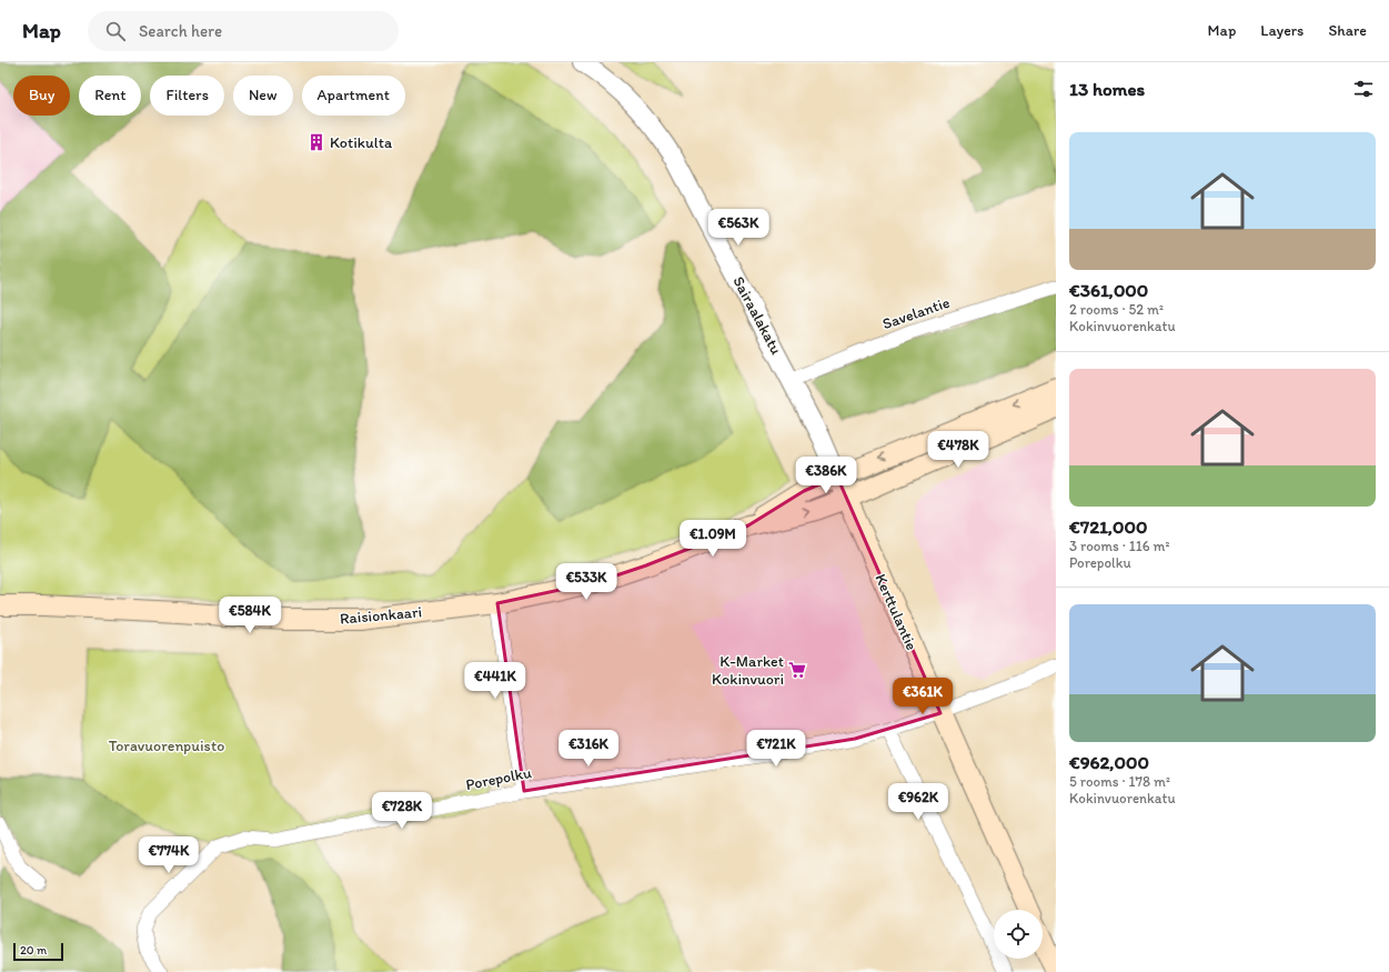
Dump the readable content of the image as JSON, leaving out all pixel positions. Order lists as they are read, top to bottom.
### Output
{
  "streets": {
    "main road": ["Kerttulantie", "Raisionkaari"],
    "street": ["Savelantie", "Sairaalakatu", "Porepolku"]
  },
  "crossings": [
    ["Savelantie", "Sairaalakatu"],
    ["Sairaalakatu", "Kerttulantie"],
    ["Sairaalakatu", "Raisionkaari"],
    ["Kerttulantie", "Raisionkaari"],
    ["Kerttulantie", "Porepolku"]
  ],
  "parks": ["Toravuorenpuisto"],
  "places": {
    "building": ["Kotikulta"],
    "supermarket": ["K-Market Kokinvuori"]
  },
  "scale_bar": "20 m",
  "page": {
    "header": "Map",
    "search": "Search here",
    "nav": ["Map", "Layers", "Share"],
    "heading": "13 homes",
    "chip": [
      "Buy",
      "Rent",
      "Filters",
      "New",
      "Apartment"
    ],
    "list": [
      {
        "name": "€361,000",
        "note": "2 rooms · 52 m² · Kokinvuorenkatu"
      },
      {
        "name": "€721,000",
        "note": "3 rooms · 116 m² · Porepolku"
      },
      {
        "name": "€962,000",
        "note": "5 rooms · 178 m² · Kokinvuorenkatu"
      }
    ],
    "price": [
      "€563K",
      "€478K",
      "€386K",
      "€1.09M",
      "€533K",
      "€584K",
      "€441K",
      "€361K",
      "€316K",
      "€721K",
      "€962K",
      "€728K",
      "€774K"
    ],
    "scale": "20 m"
  }
}
